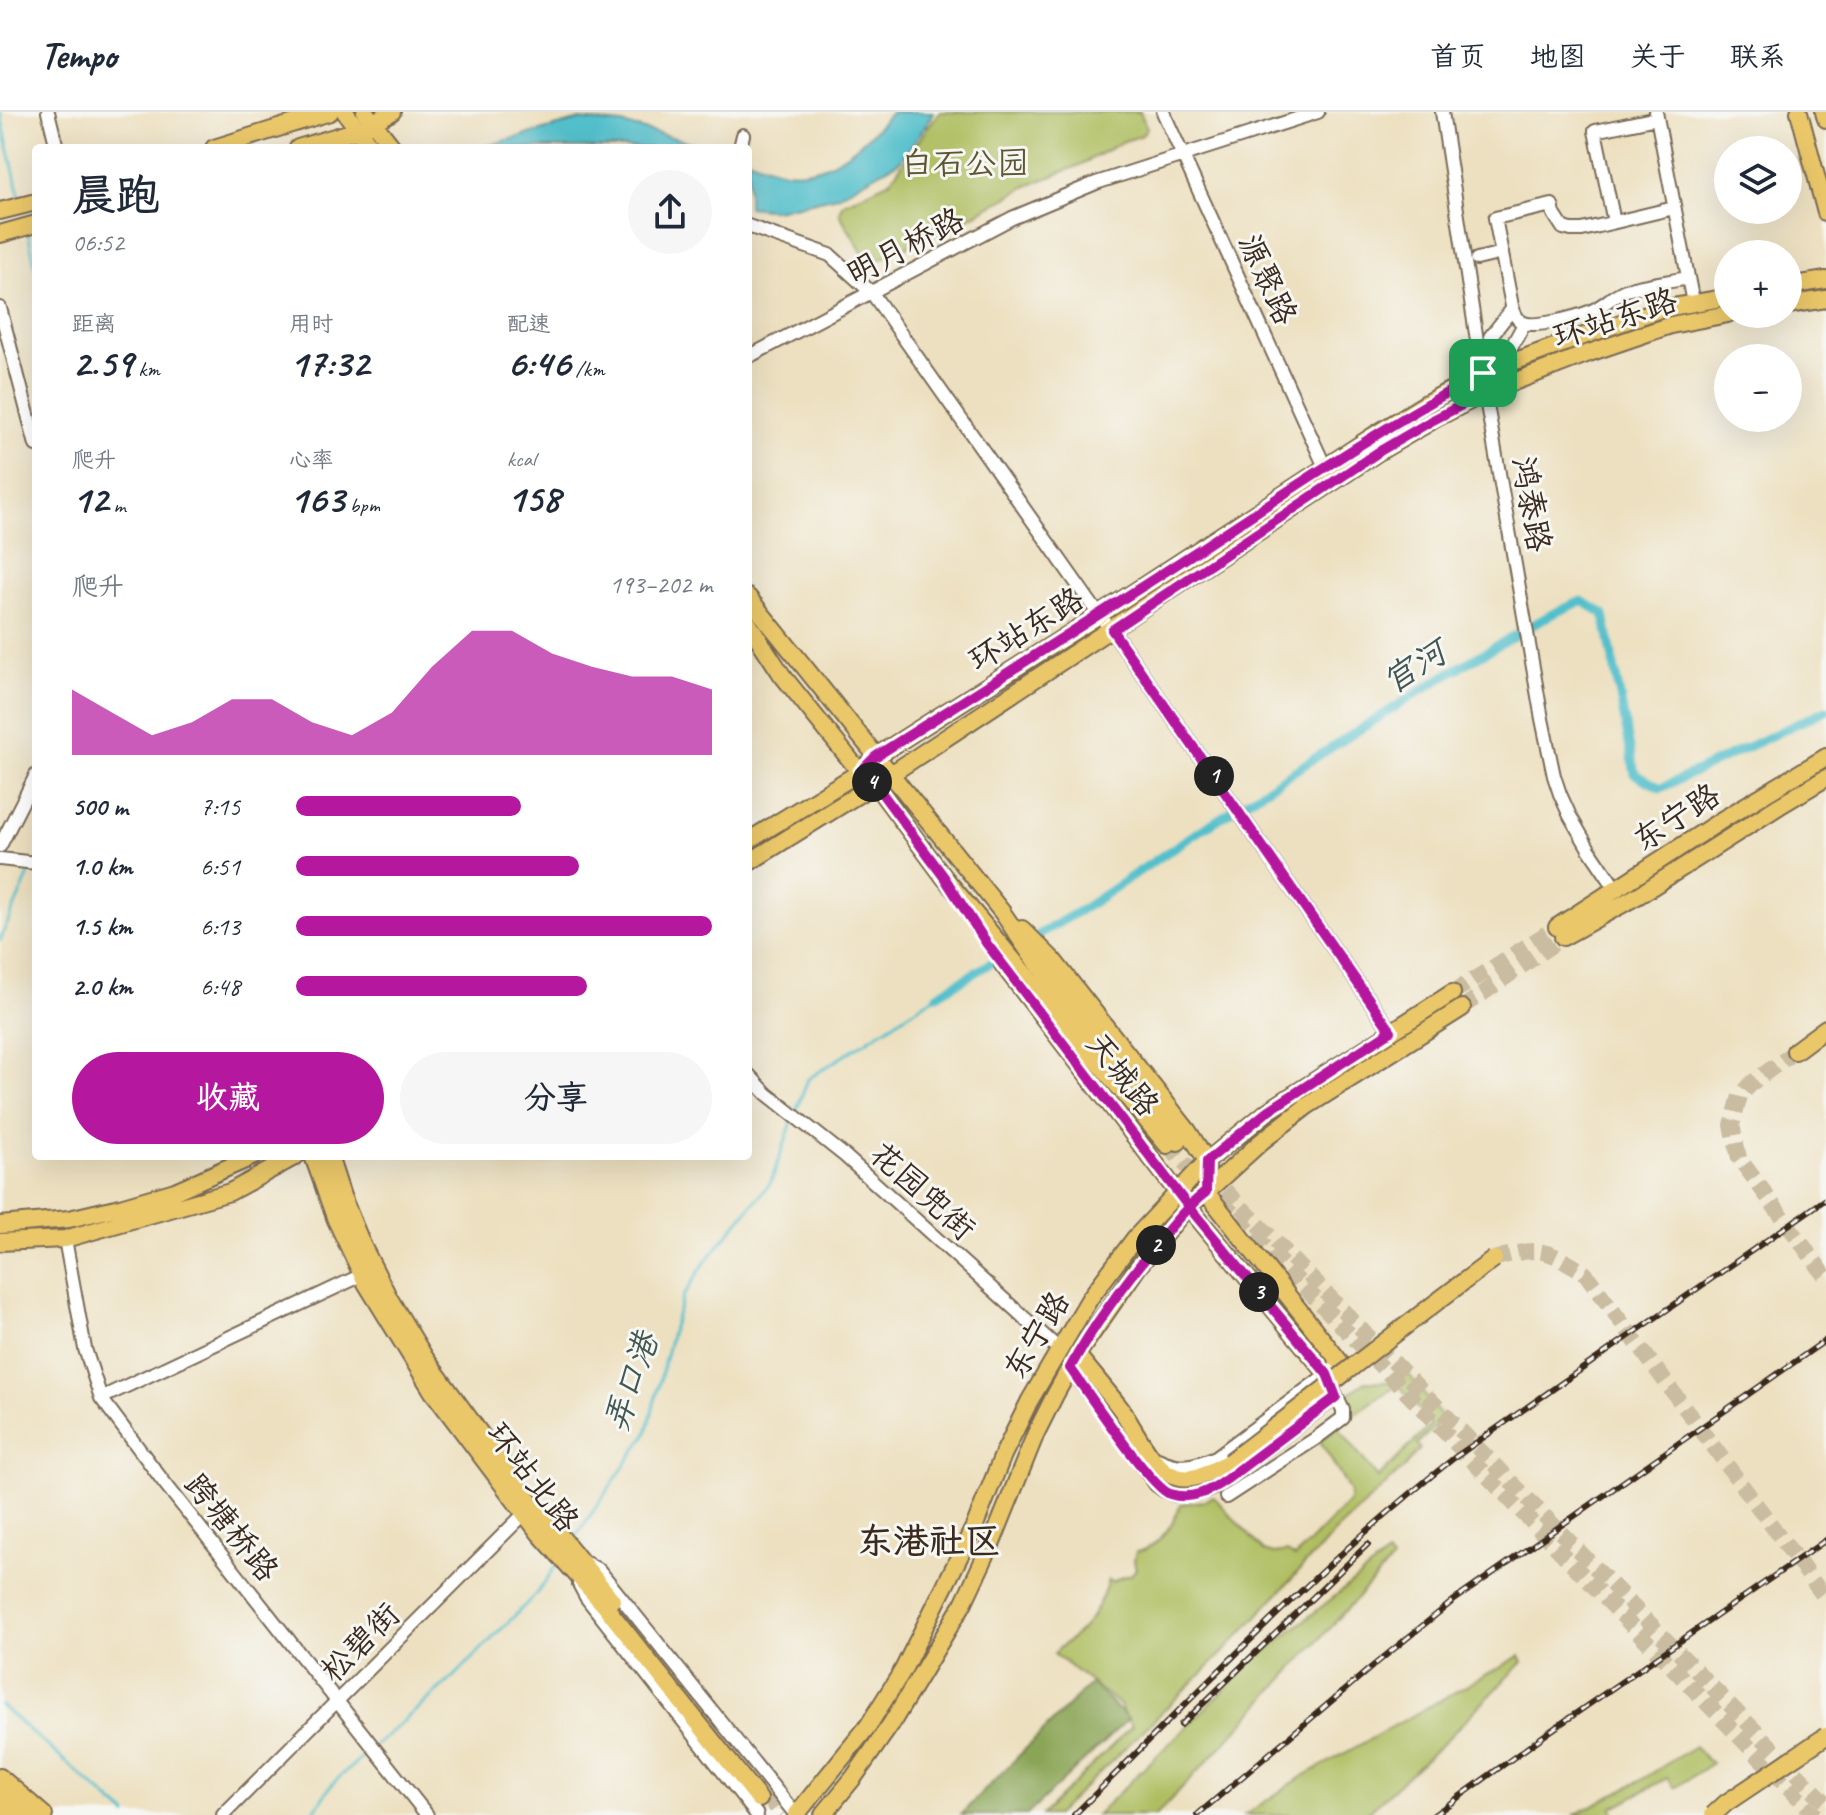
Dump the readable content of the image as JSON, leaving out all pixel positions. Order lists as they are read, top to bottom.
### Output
{
  "streets": {
    "main road": [
      "环站东路",
      "东宁路",
      "天城路",
      "环站北路"
    ],
    "street": [
      "明月桥路",
      "源聚路",
      "鸿泰路",
      "花园兜街",
      "跨塘桥路",
      "松碧街"
    ]
  },
  "crossings": [
    ["明月桥路", "源聚路"],
    ["源聚路", "环站东路"],
    ["环站东路", "鸿泰路"],
    ["环站东路", "天城路"],
    ["鸿泰路", "东宁路"],
    ["东宁路", "天城路"],
    ["东宁路", "花园兜街"],
    ["环站北路", "松碧街"],
    ["跨塘桥路", "松碧街"]
  ],
  "districts": ["东港社区"],
  "water": ["官河", "弄口港"],
  "parks": ["白石公园"],
  "page": {
    "header": "Tempo",
    "nav": [
      "首页",
      "地图",
      "关于",
      "联系"
    ],
    "map_buttons": ["+", "−"],
    "heading": ["晨跑", "06:52"],
    "stats": [
      ["距离", "2.59 km"],
      ["用时", "17:32"],
      ["配速", "6:46 /km"],
      ["爬升", "12 m"],
      ["心率", "163 bpm"],
      ["kcal", "158"]
    ],
    "chart": ["爬升", "193–202 m"],
    "pins": [
      "1",
      "4",
      "2",
      "3"
    ],
    "list": [
      {
        "name": "500 m",
        "note": "7:15"
      },
      {
        "name": "1.0 km",
        "note": "6:51"
      },
      {
        "name": "1.5 km",
        "note": "6:13"
      },
      {
        "name": "2.0 km",
        "note": "6:48"
      }
    ],
    "buttons": ["收藏", "分享"]
  }
}
